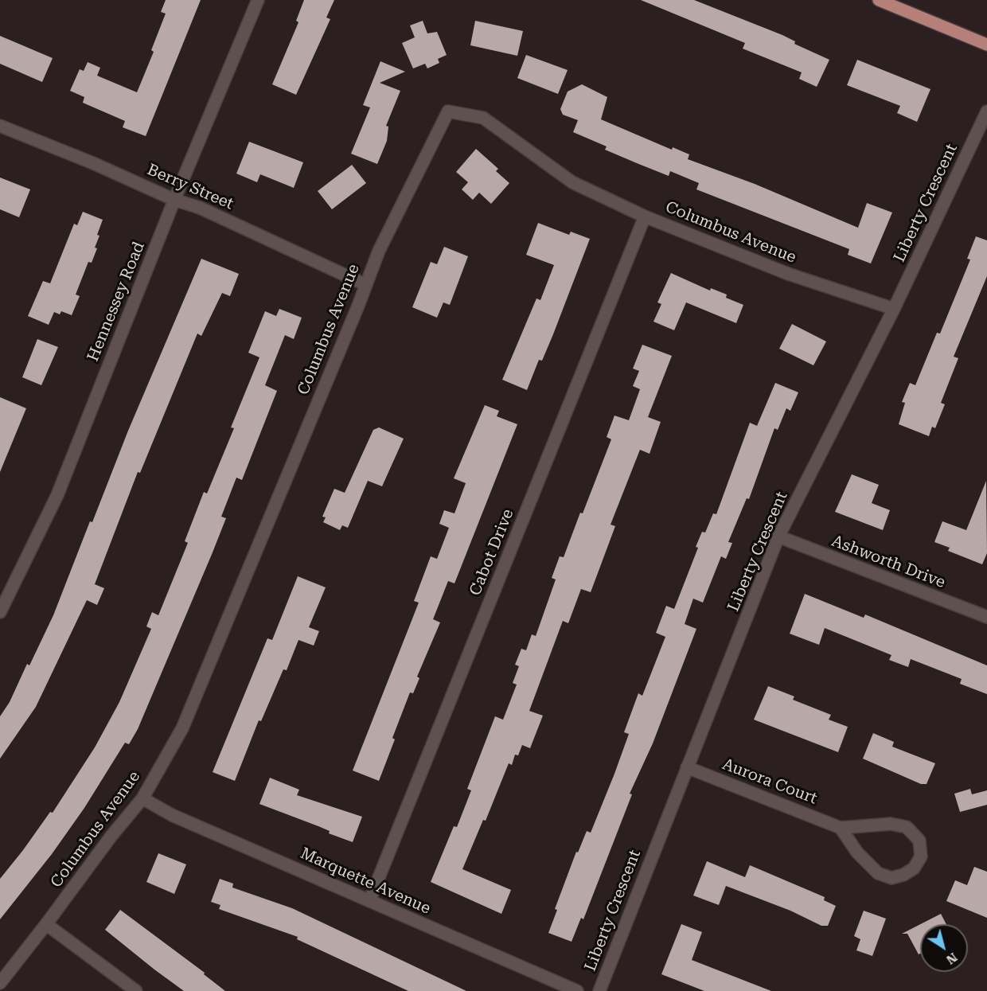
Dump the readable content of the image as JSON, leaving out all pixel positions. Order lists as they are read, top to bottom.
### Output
{
  "streets": {
    "street": [
      "Berry Street",
      "Liberty Crescent",
      "Columbus Avenue",
      "Hennessey Road",
      "Cabot Drive",
      "Ashworth Drive",
      "Aurora Court",
      "Marquette Avenue"
    ]
  },
  "crossings": [
    ["Berry Street", "Columbus Avenue"],
    ["Berry Street", "Hennessey Road"],
    ["Liberty Crescent", "Columbus Avenue"],
    ["Liberty Crescent", "Ashworth Drive"],
    ["Liberty Crescent", "Aurora Court"],
    ["Columbus Avenue", "Cabot Drive"],
    ["Columbus Avenue", "Marquette Avenue"],
    ["Cabot Drive", "Marquette Avenue"]
  ],
  "north": "bottom right"
}
